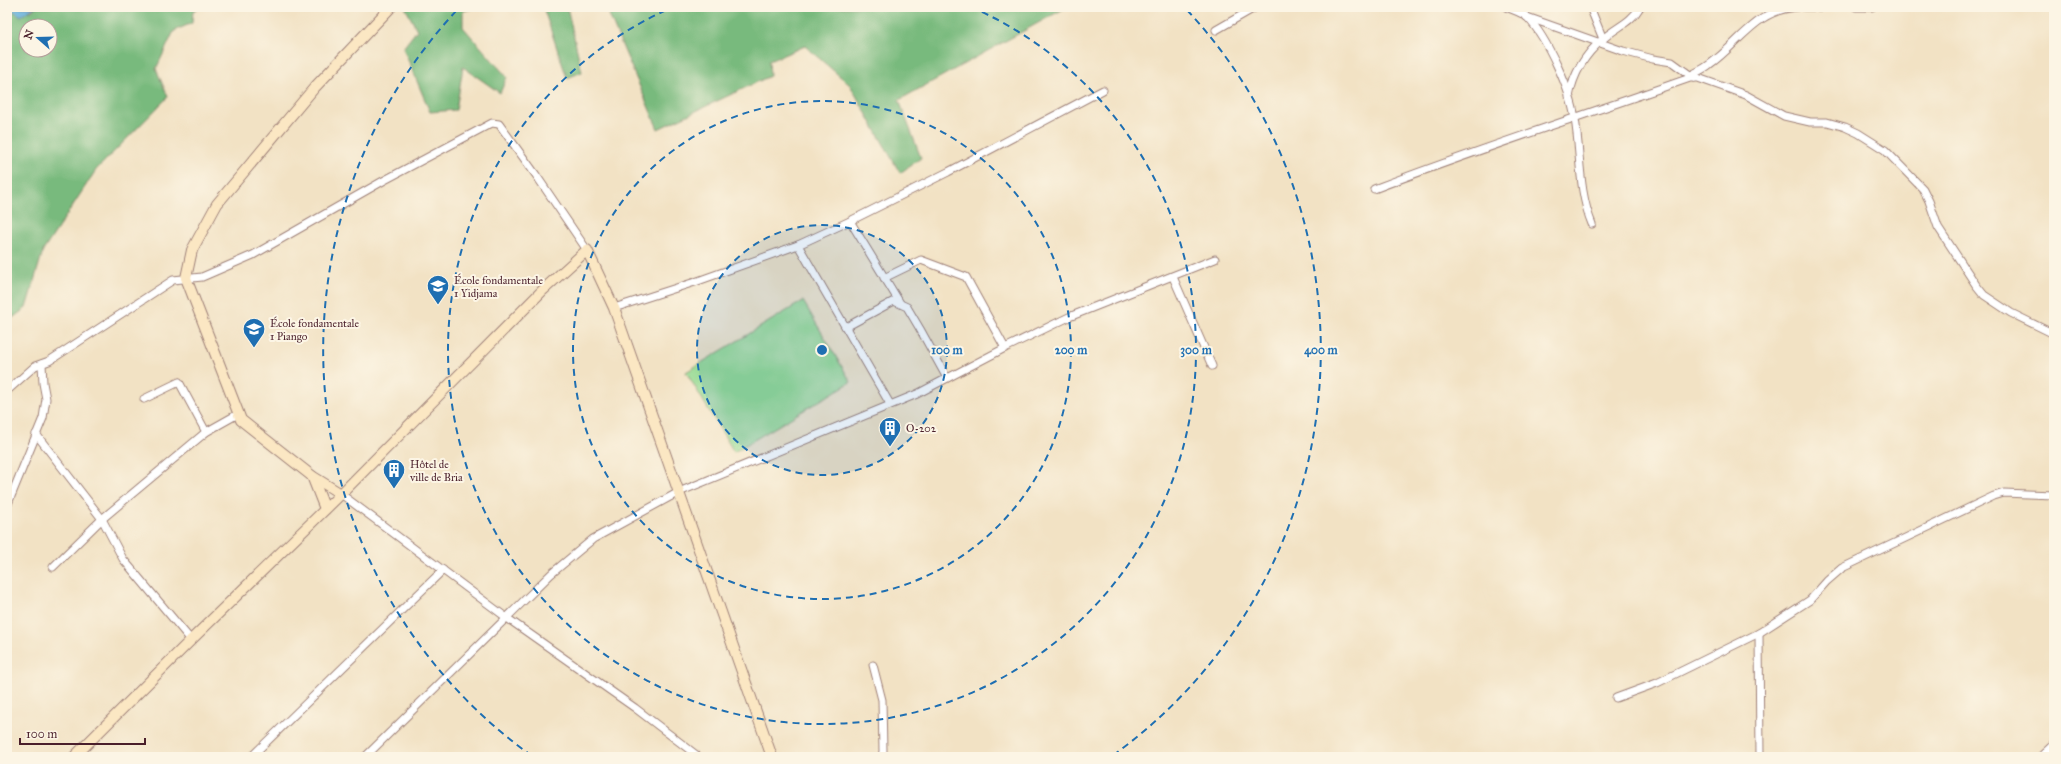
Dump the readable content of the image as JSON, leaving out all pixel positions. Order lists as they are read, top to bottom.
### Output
{
  "places": {
    "school or university": ["École fondamentale 1 Yidjama", "École fondamentale 1 Piango"],
    "building": ["O-202", "Hôtel de ville de Bria"]
  },
  "scale_bar": "100 m",
  "north": "left",
  "rings": [
    "100 m",
    "200 m",
    "300 m",
    "400 m"
  ]
}
